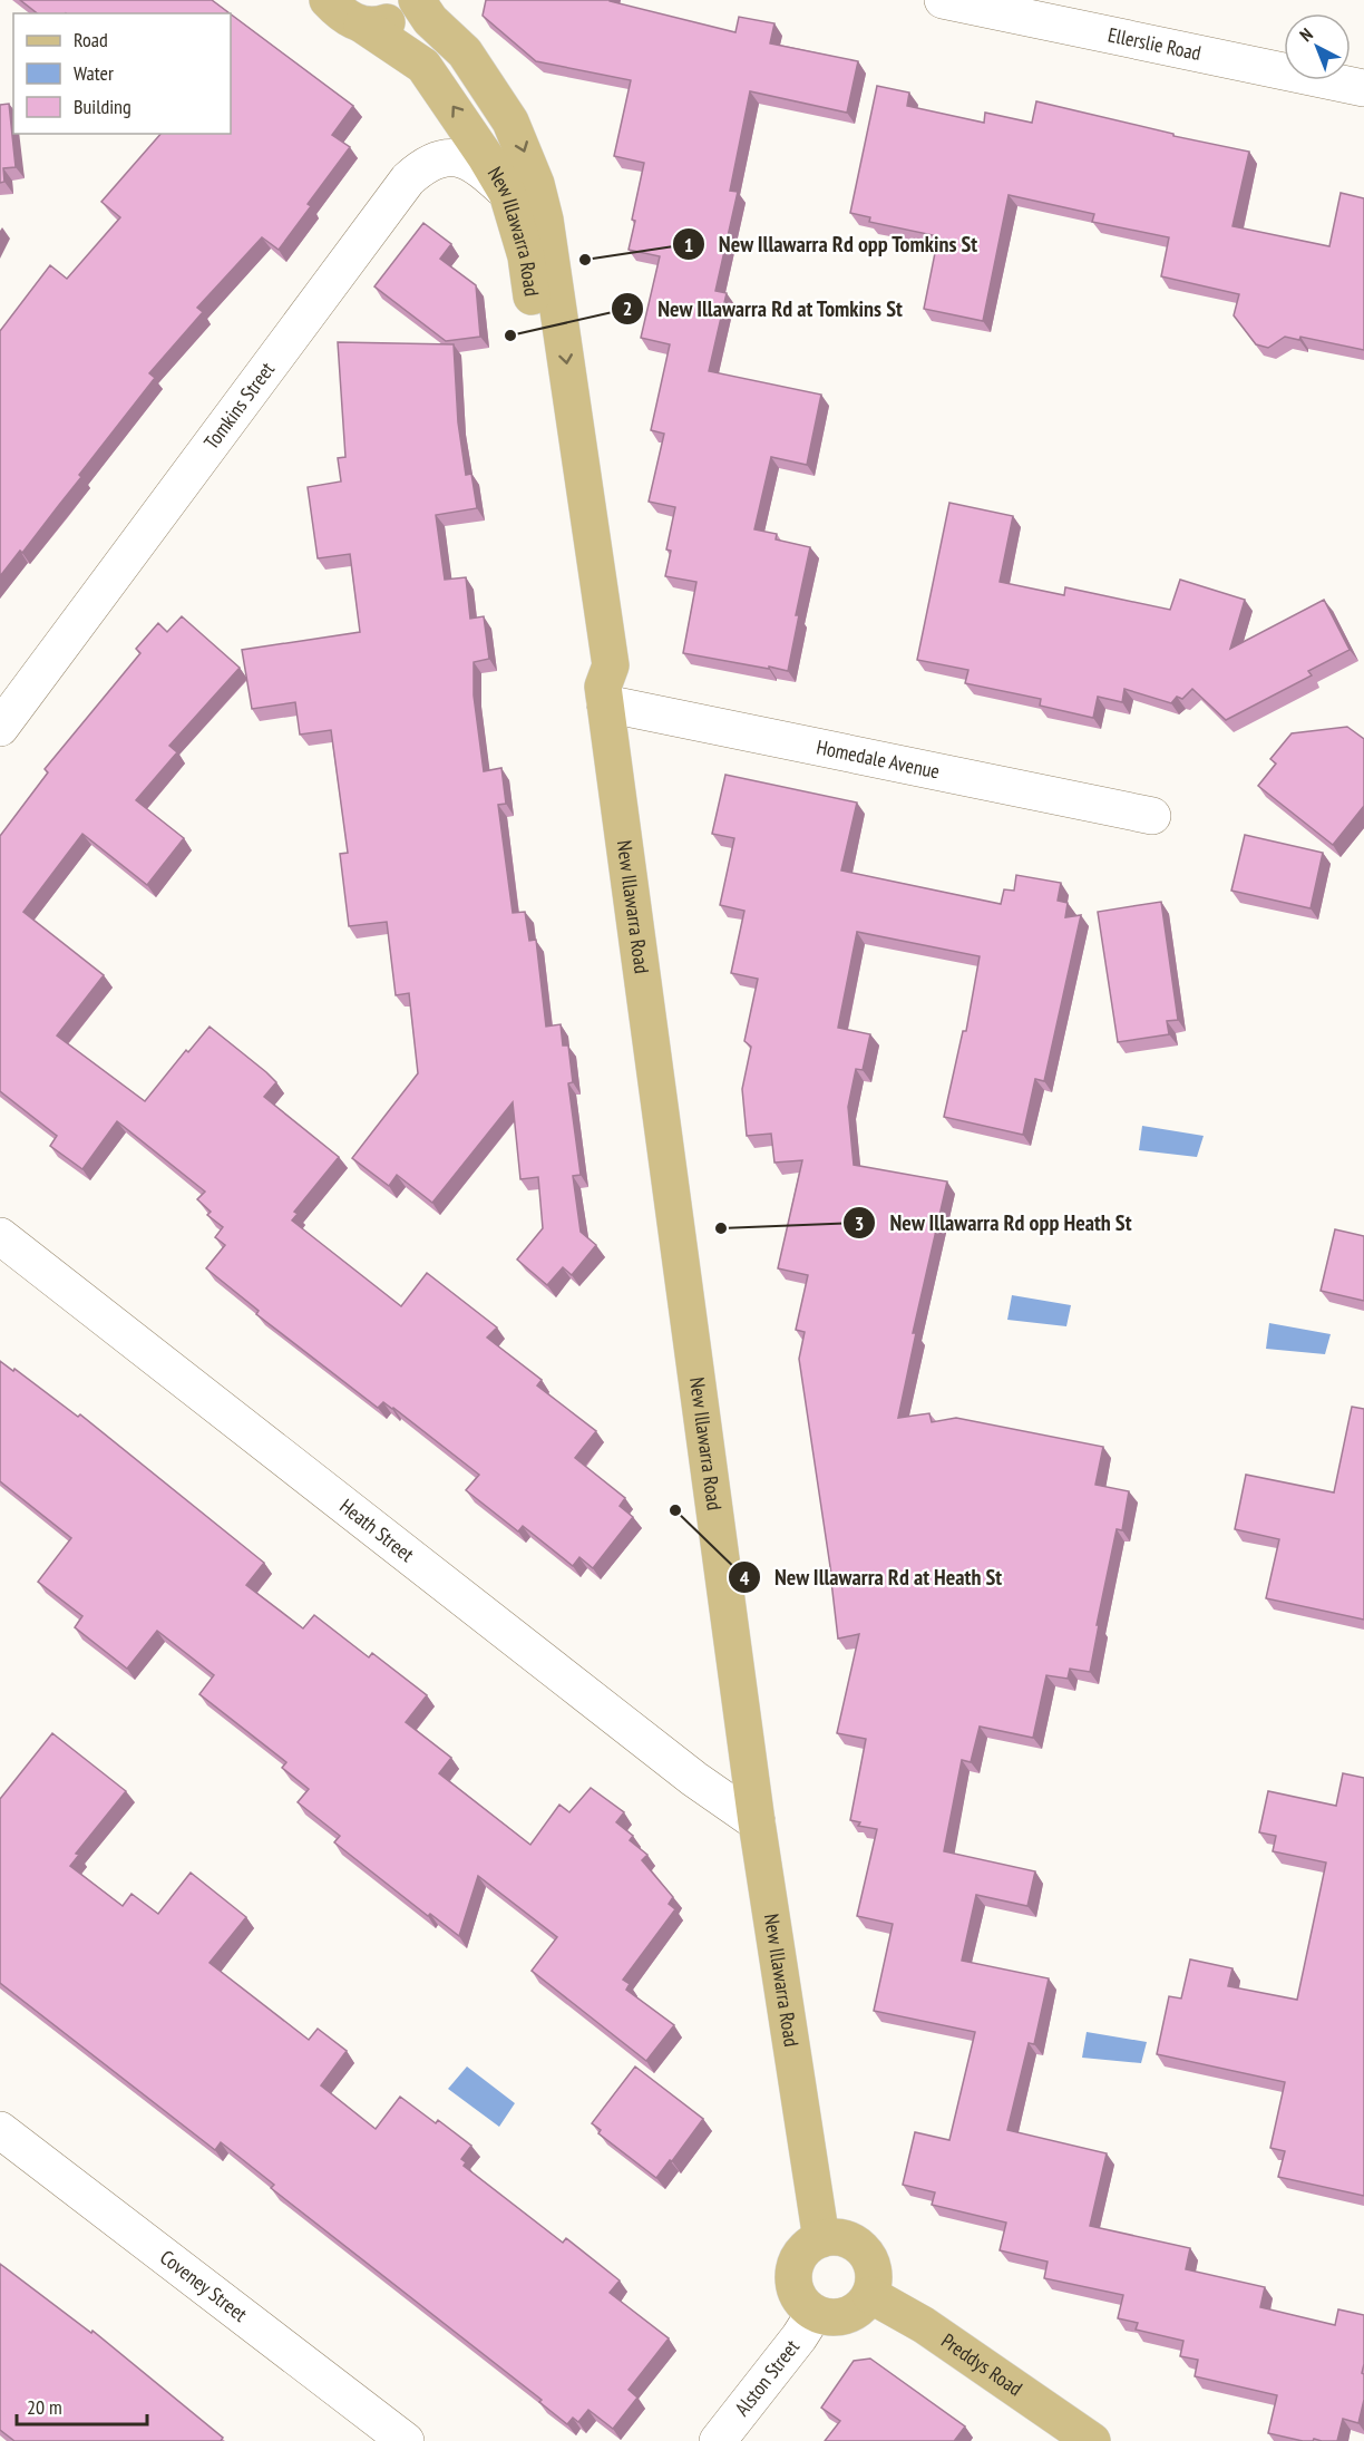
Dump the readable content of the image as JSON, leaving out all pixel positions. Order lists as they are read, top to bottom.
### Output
{
  "streets": {
    "main road": ["New Illawarra Road", "Preddys Road"],
    "street": [
      "Ellerslie Road",
      "Tomkins Street",
      "Homedale Avenue",
      "Heath Street",
      "Coveney Street",
      "Alston Street"
    ]
  },
  "crossings": [
    ["New Illawarra Road", "Tomkins Street"],
    ["New Illawarra Road", "Homedale Avenue"],
    ["New Illawarra Road", "Heath Street"],
    ["New Illawarra Road", "Preddys Road"],
    ["New Illawarra Road", "Alston Street"],
    ["Preddys Road", "Alston Street"]
  ],
  "places": [
    "New Illawarra Rd opp Tomkins St",
    "New Illawarra Rd at Tomkins St",
    "New Illawarra Rd opp Heath St",
    "New Illawarra Rd at Heath St"
  ],
  "legend": ["Road", "Water", "Building"],
  "scale_bar": "20 m",
  "north": "top left"
}
